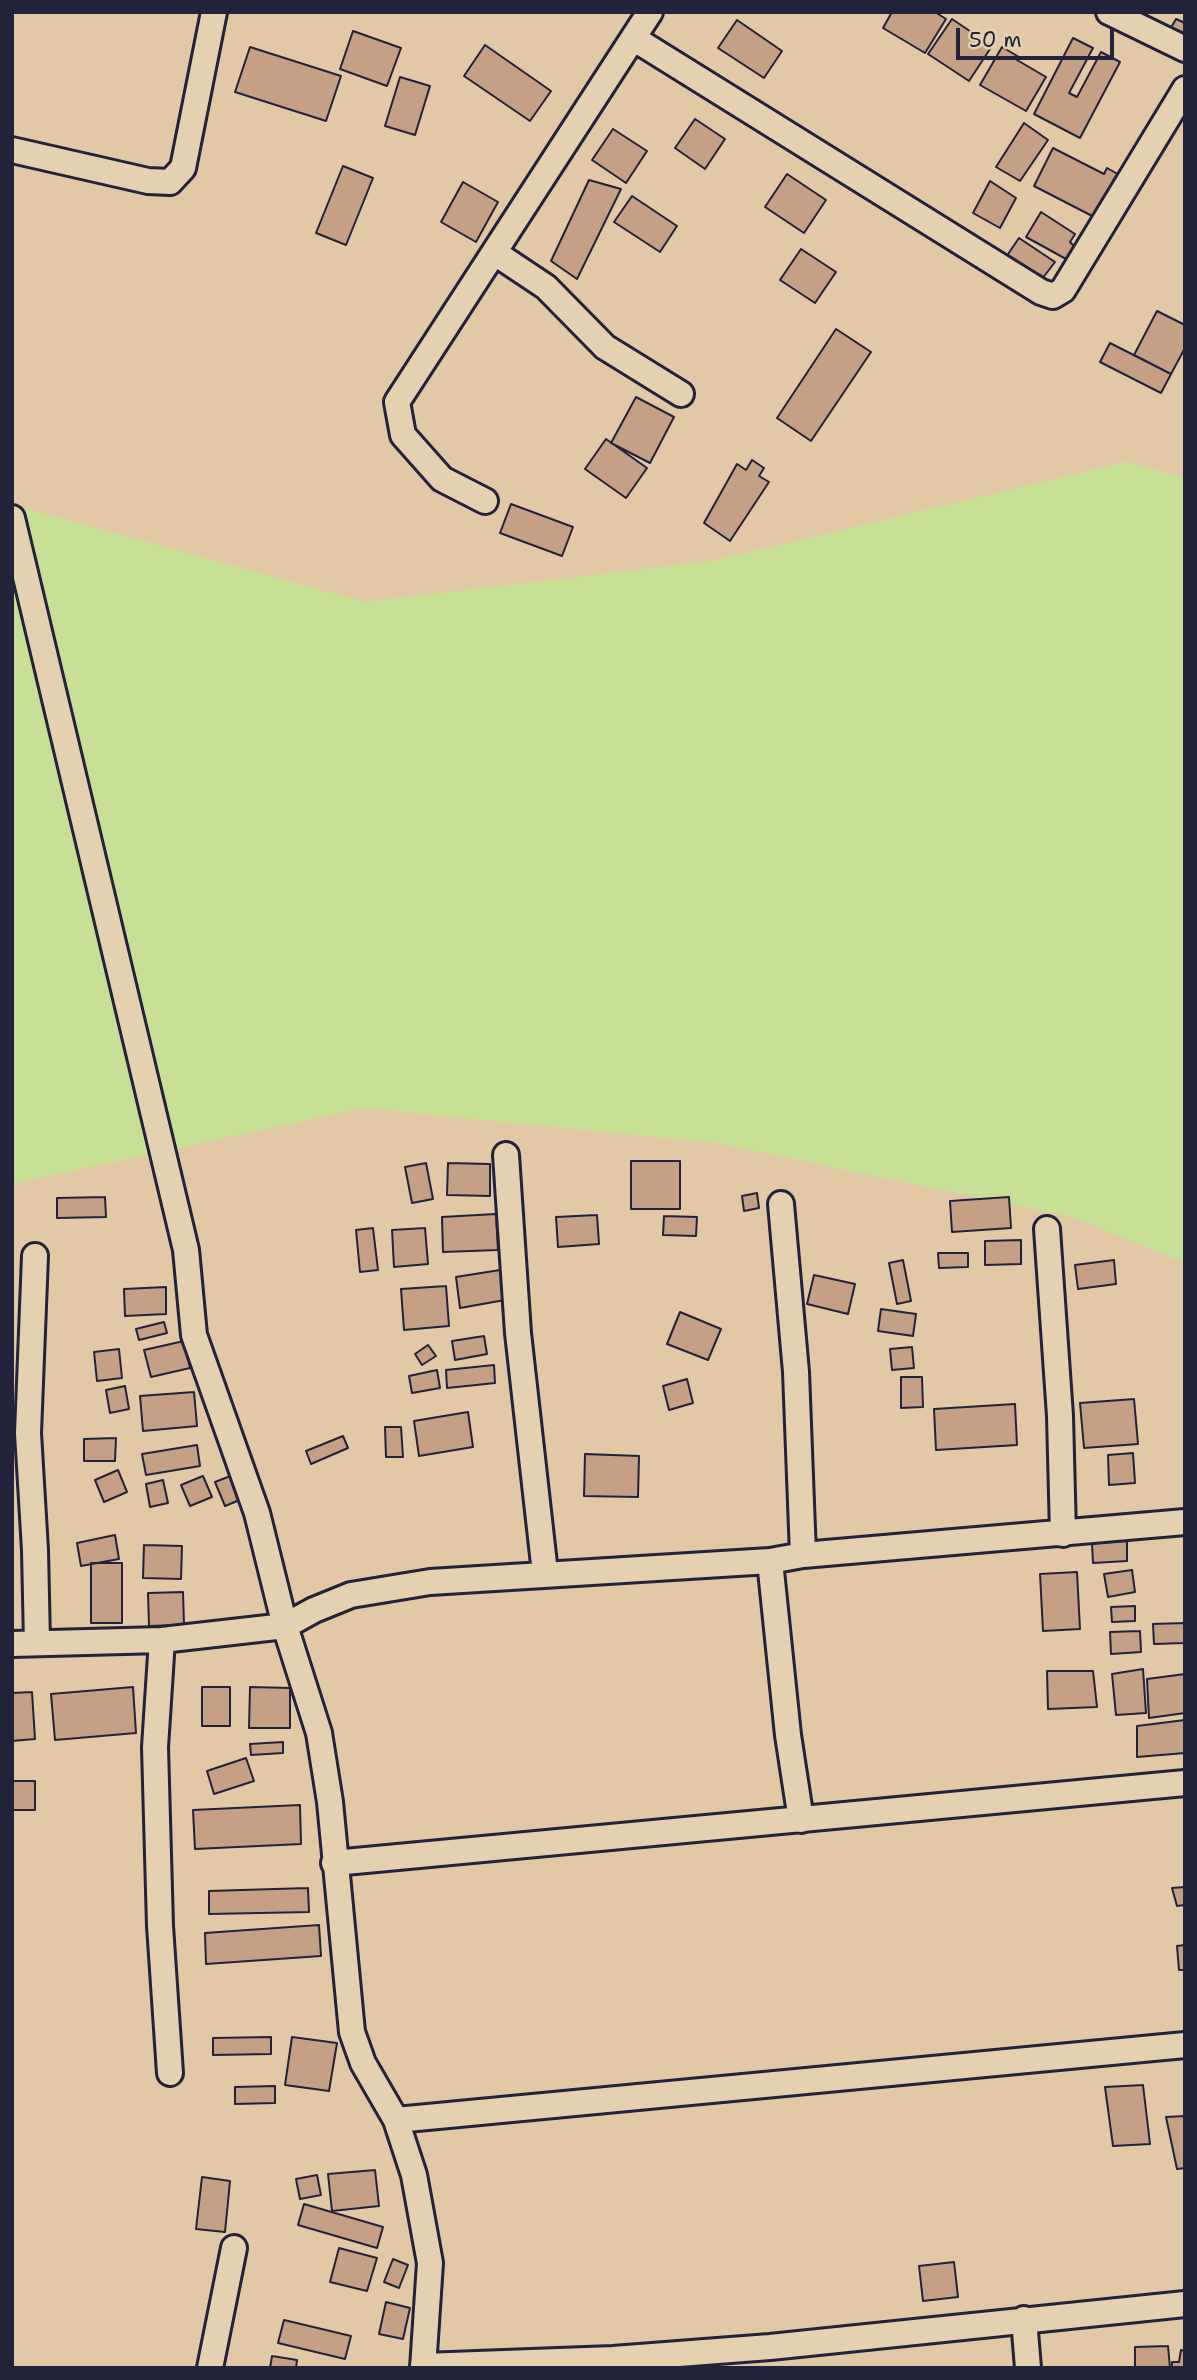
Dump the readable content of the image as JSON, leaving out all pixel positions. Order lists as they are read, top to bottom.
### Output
{
  "scale_bar": "50 m"
}
